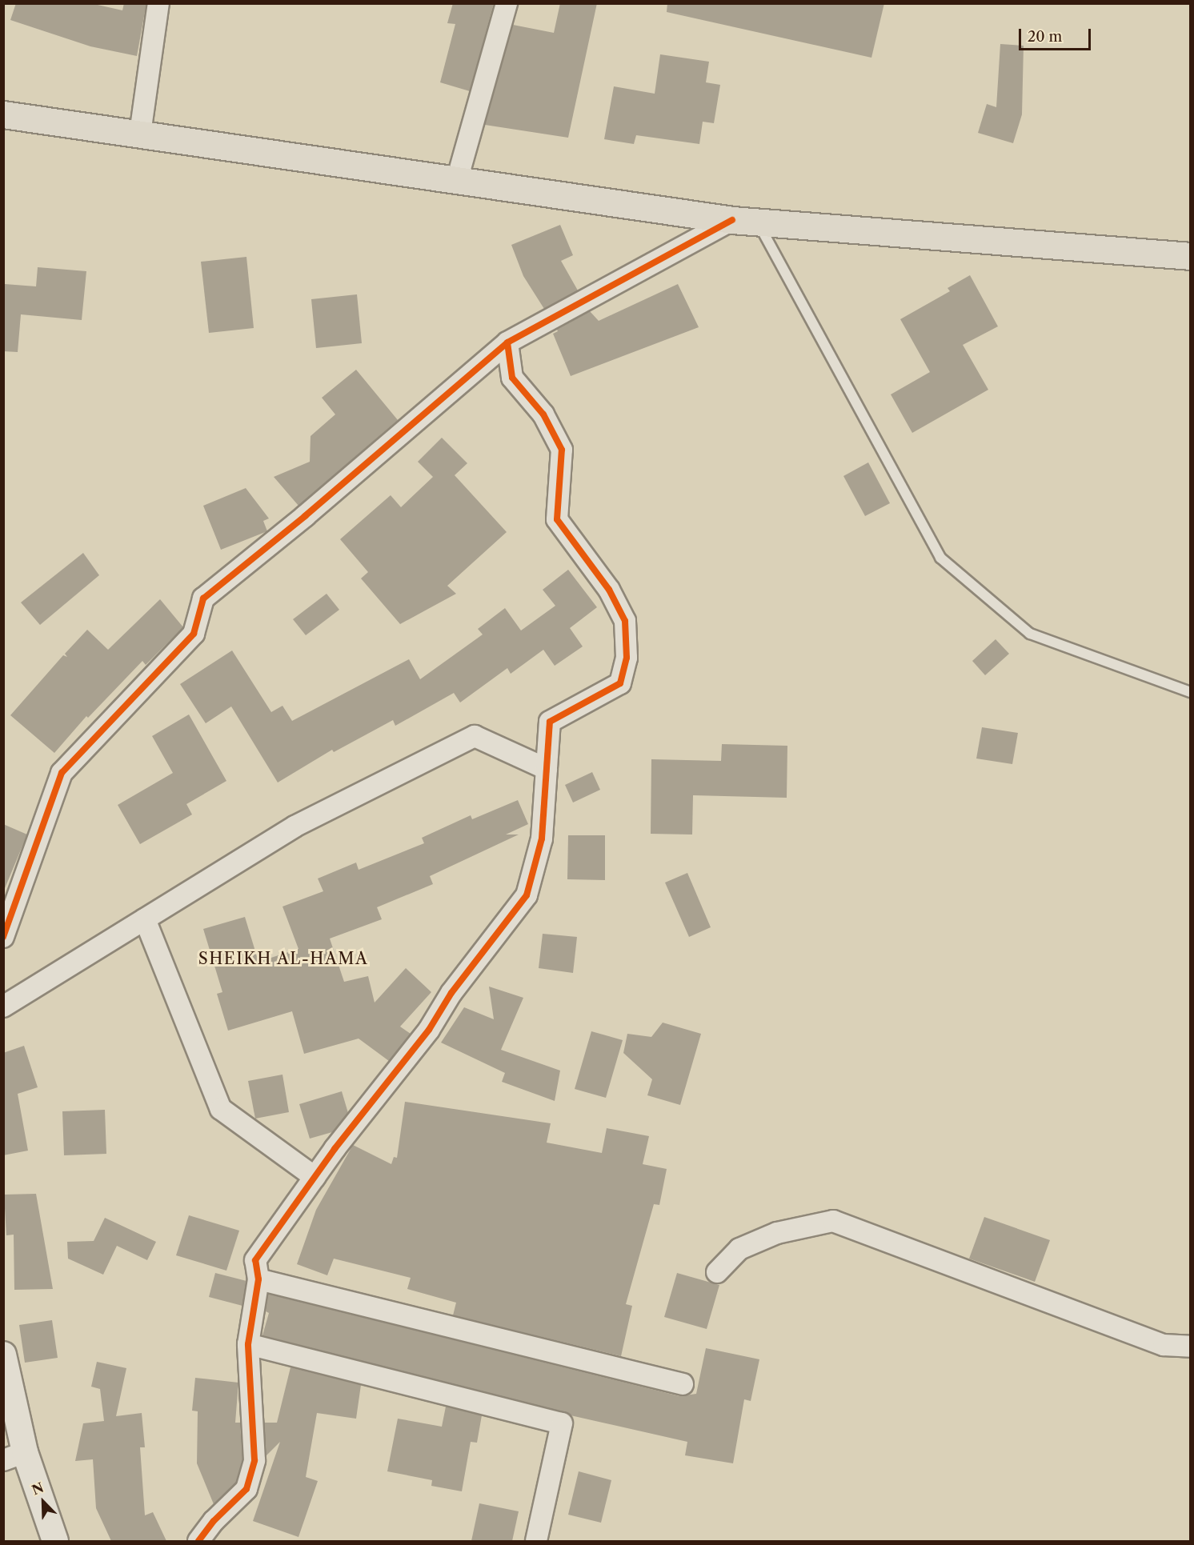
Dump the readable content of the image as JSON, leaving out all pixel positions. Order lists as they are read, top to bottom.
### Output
{
  "districts": ["SHEIKH AL-HAMA"],
  "scale_bar": "20 m",
  "north": "top left"
}
